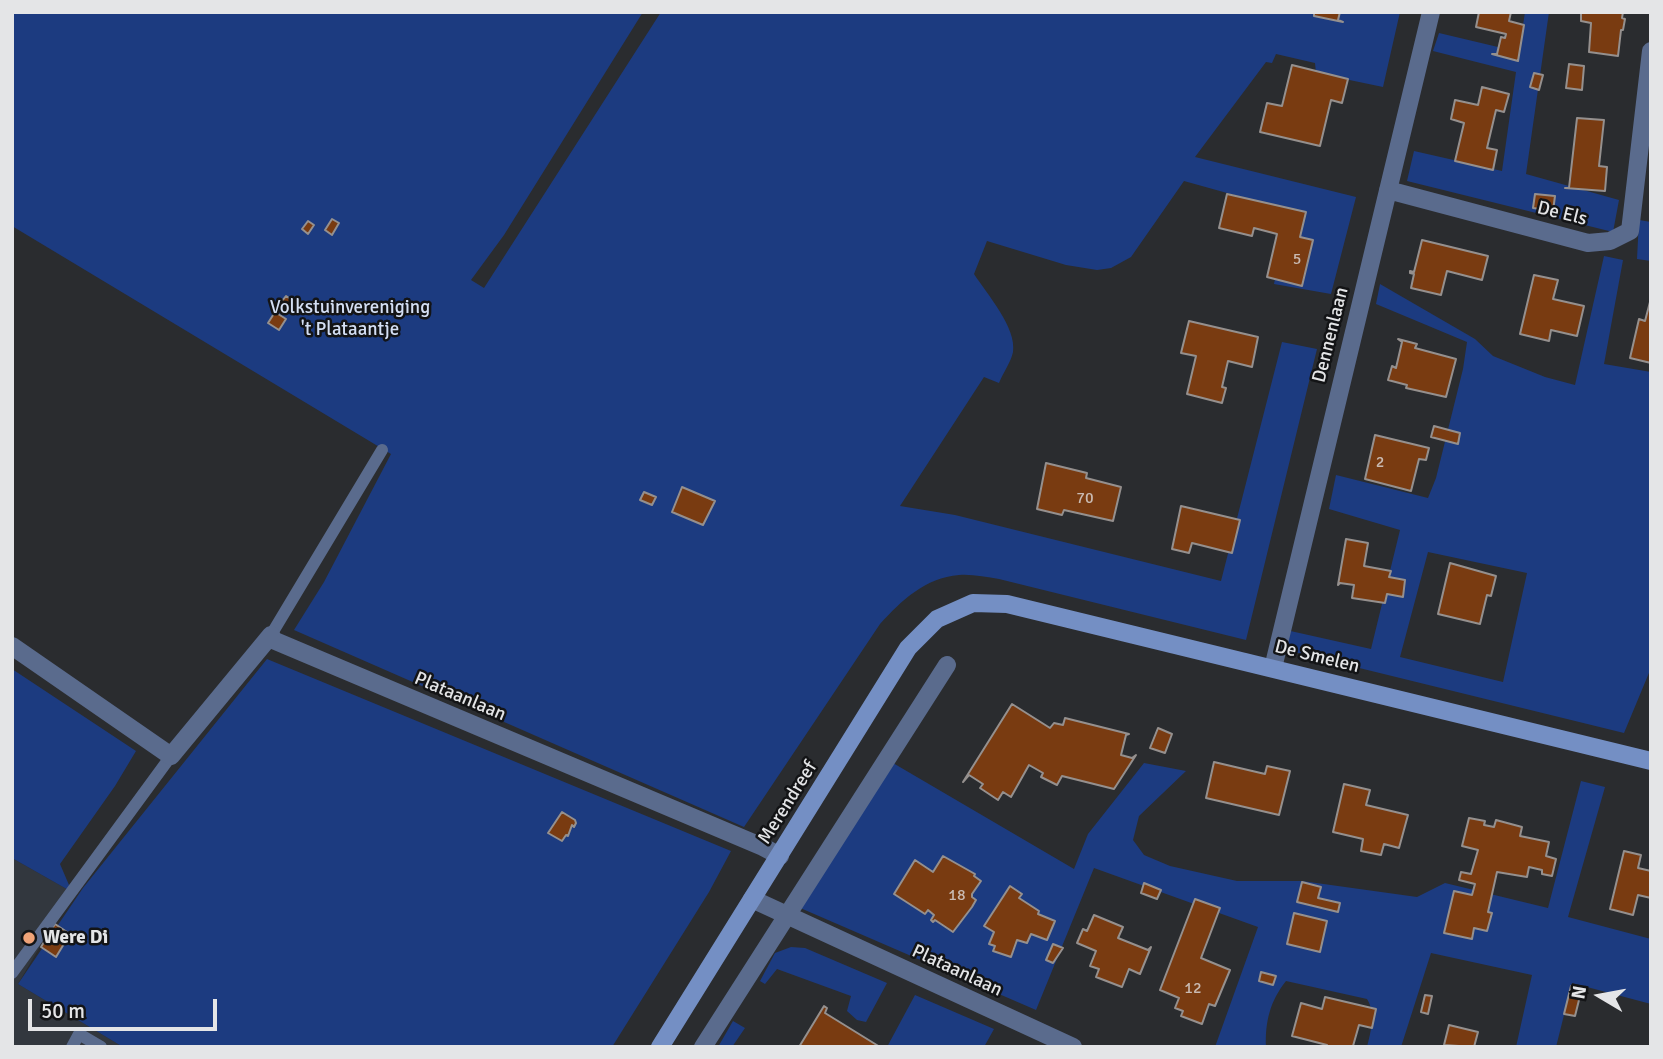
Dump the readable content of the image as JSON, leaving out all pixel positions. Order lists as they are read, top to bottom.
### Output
{
  "streets": {
    "street": [
      "De Els",
      "Dennenlaan",
      "De Smelen",
      "Plataanlaan",
      "Merendreef"
    ]
  },
  "crossings": [
    ["De Els", "Dennenlaan"],
    ["Dennenlaan", "De Smelen"],
    ["De Smelen", "Merendreef"],
    ["Plataanlaan", "Merendreef"]
  ],
  "parks": ["Volkstuinvereniging 't Plataantje"],
  "places": ["Were Di"],
  "house_numbers": [
    "5",
    "2",
    "70",
    "18",
    "12"
  ],
  "scale_bar": "50 m",
  "north": "left"
}
